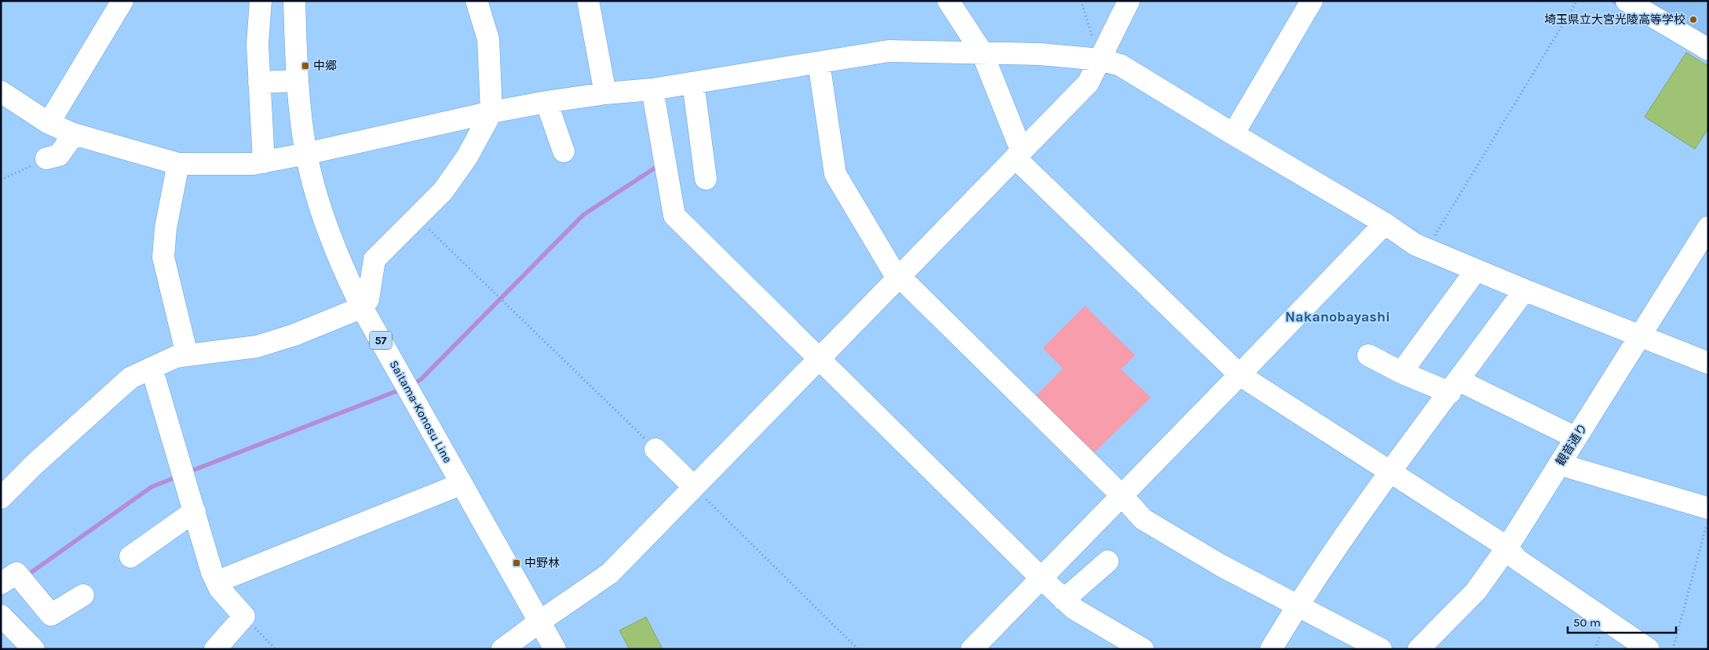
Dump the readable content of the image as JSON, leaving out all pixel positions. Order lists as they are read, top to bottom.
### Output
{
  "streets": {
    "street": ["57", "Saitama-Konosu Line", "観音通り"]
  },
  "districts": ["Nakanobayashi"],
  "places": {
    "other": ["埼玉県立大宮光陵高等学校"],
    "transit": ["中郷", "中野林"]
  },
  "scale_bar": "50 m"
}
